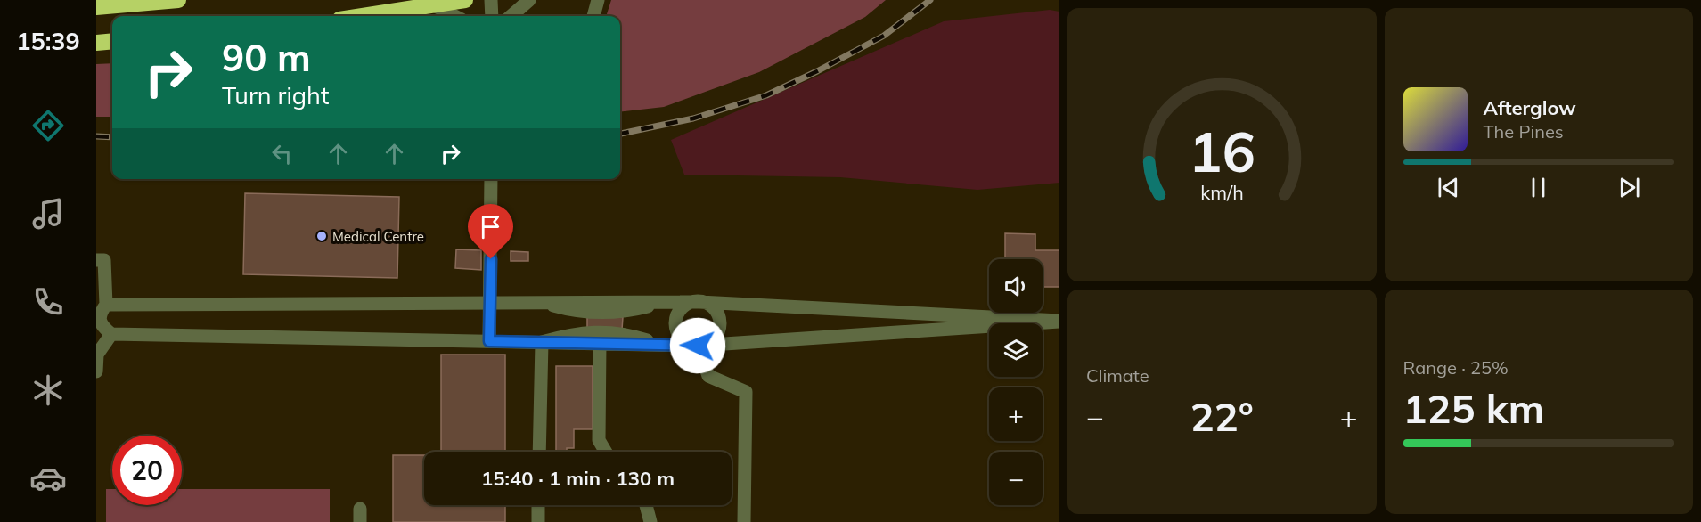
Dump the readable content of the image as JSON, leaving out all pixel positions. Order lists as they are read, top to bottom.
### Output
{
  "places": ["Medical Centre"],
  "page": {
    "tabs": "15:39",
    "turn": ["90 m", "Turn right"],
    "song": ["Afterglow", "The Pines"],
    "map_buttons": ["+", "−"],
    "tile": [
      "Climate",
      ["Range · 25%", "125 km"]
    ],
    "heat": ["−", "22°", "+"],
    "limit": "20",
    "trip": "15:40 · 1 min · 130 m",
    "gauge": ["16", "km/h"]
  }
}
